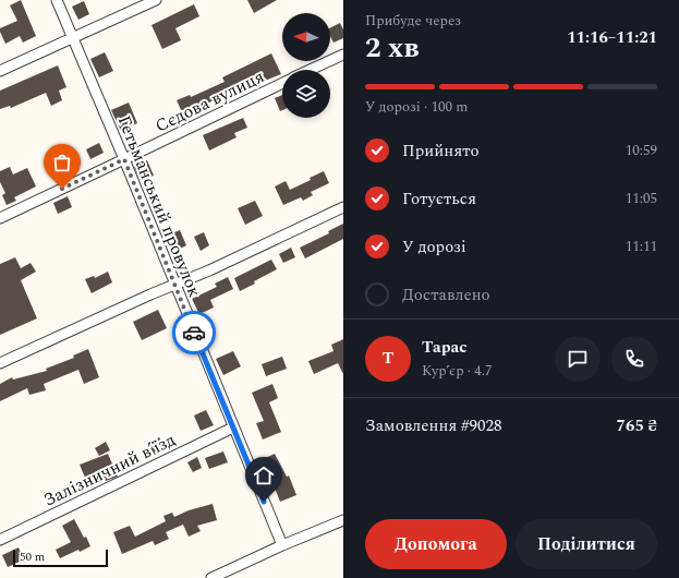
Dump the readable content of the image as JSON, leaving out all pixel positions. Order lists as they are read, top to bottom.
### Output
{
  "streets": {
    "street": ["Сєдова вулиця", "Гетьманський провулок", "Залізничний в’їзд"]
  },
  "crossings": [
    ["Сєдова вулиця", "Гетьманський провулок"],
    ["Гетьманський провулок", "Залізничний в’їзд"]
  ],
  "scale_bar": "50 m",
  "north": "left",
  "page": {
    "heading": ["2 хв", "Прибуде через", "11:16–11:21"],
    "panel": [
      "Тарас",
      "Кур’єр · 4.7",
      "Замовлення #9028",
      "765 ₴"
    ],
    "bar": "У дорозі · 100 m",
    "list": [
      ["Прийнято", "10:59"],
      ["Готується", "11:05"],
      ["У дорозі", "11:11"],
      "Доставлено"
    ],
    "round": "Т",
    "buttons": ["Допомога", "Поділитися"],
    "scale": "50 m"
  }
}
